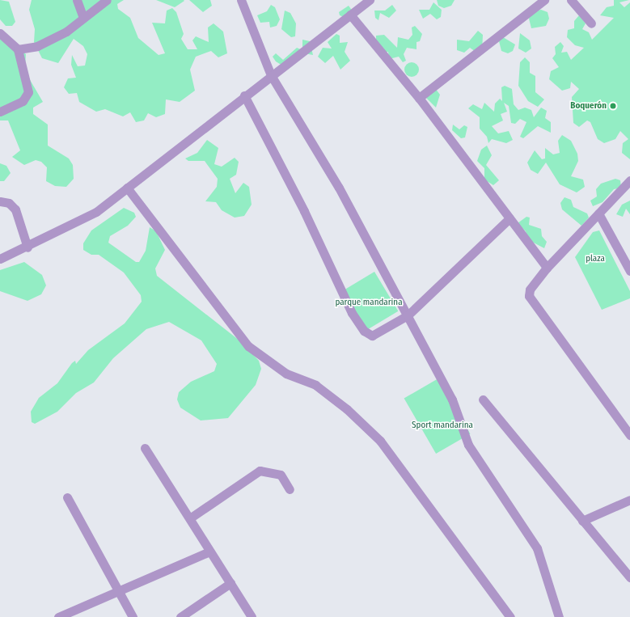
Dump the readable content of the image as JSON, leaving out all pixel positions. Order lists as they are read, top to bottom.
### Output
{
  "parks": ["plaza", "parque mandarina", "Sport mandarina"],
  "places": ["Boquerón"]
}
